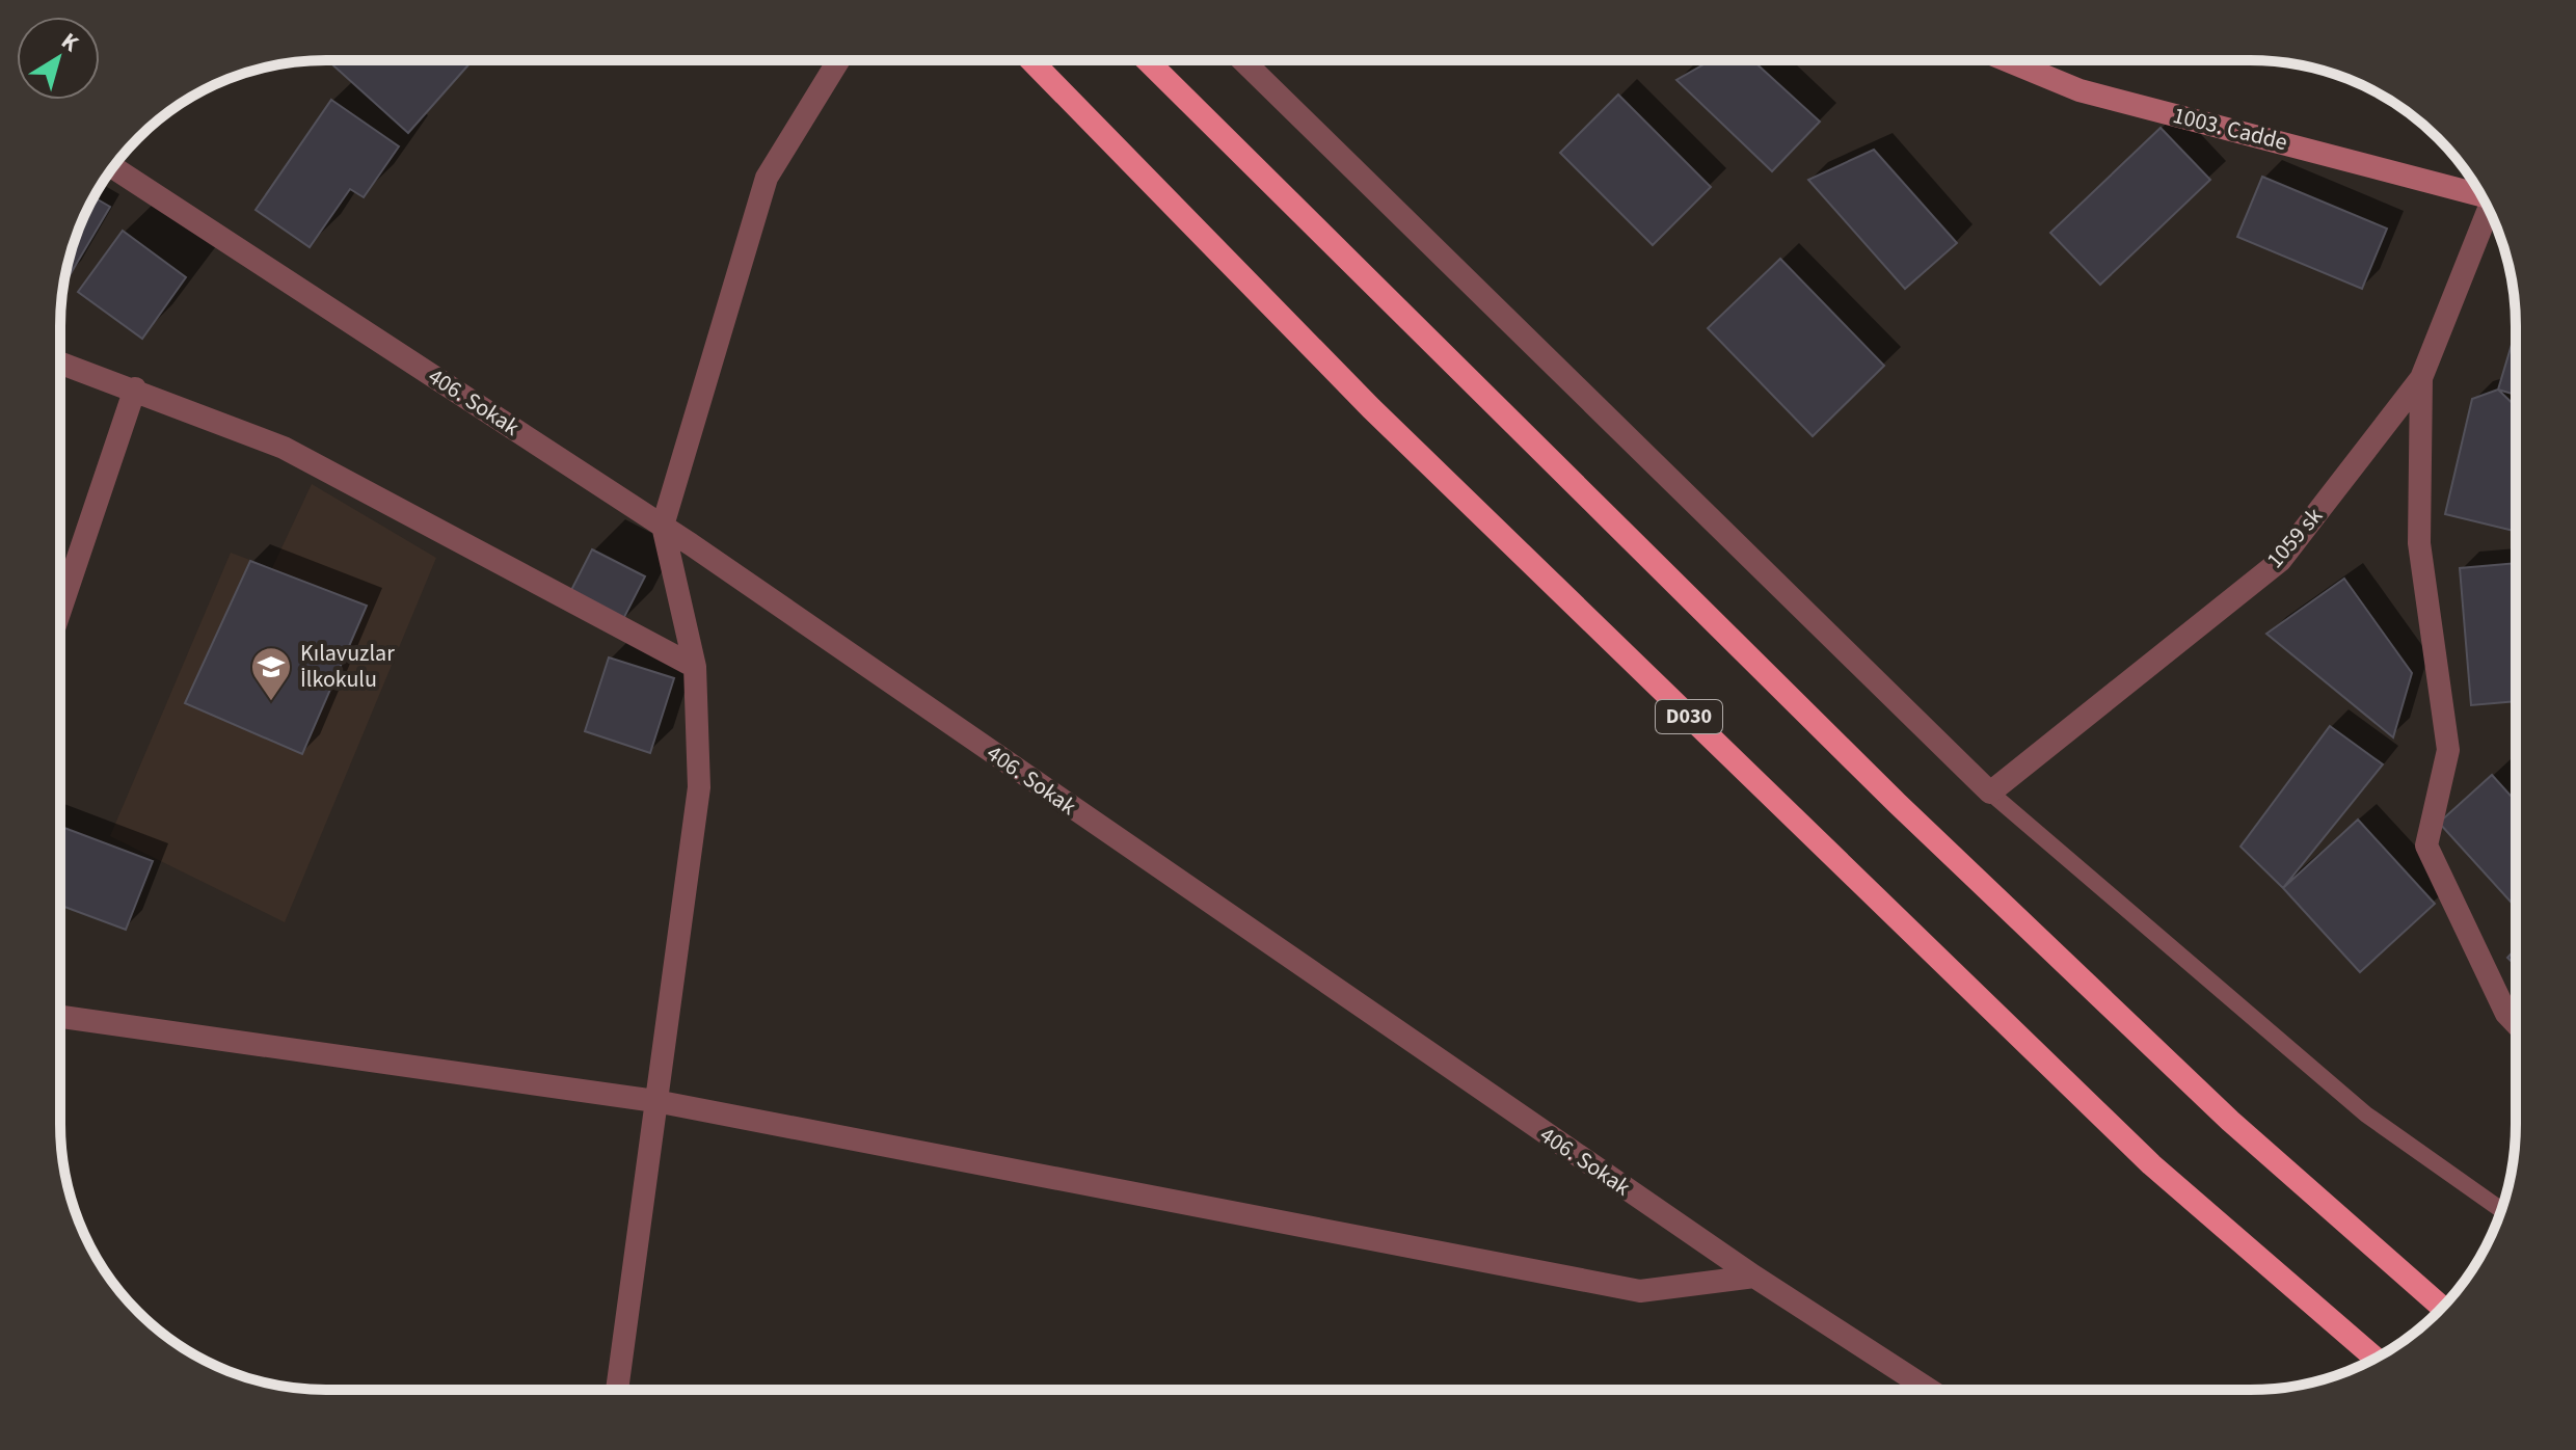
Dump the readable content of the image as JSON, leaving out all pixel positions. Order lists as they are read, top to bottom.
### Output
{
  "streets": {
    "highway": ["D030"],
    "main road": ["1003. Cadde"],
    "street": ["406. Sokak", "1059 sk"]
  },
  "places": {
    "school or university": ["Kılavuzlar İlkokulu"]
  },
  "north": "top right"
}
